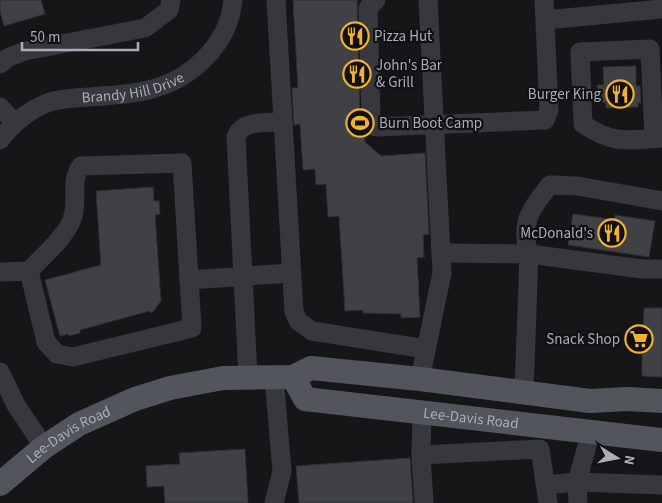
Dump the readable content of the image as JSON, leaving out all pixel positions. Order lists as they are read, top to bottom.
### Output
{
  "streets": {
    "main road": ["Lee-Davis Road"],
    "street": ["Brandy Hill Drive"]
  },
  "places": {
    "restaurant": [
      "Pizza Hut",
      "John's Bar & Grill",
      "Burger King",
      "McDonald's"
    ],
    "sports": ["Burn Boot Camp"],
    "supermarket": ["Snack Shop"]
  },
  "scale_bar": "50 m",
  "north": "right"
}
